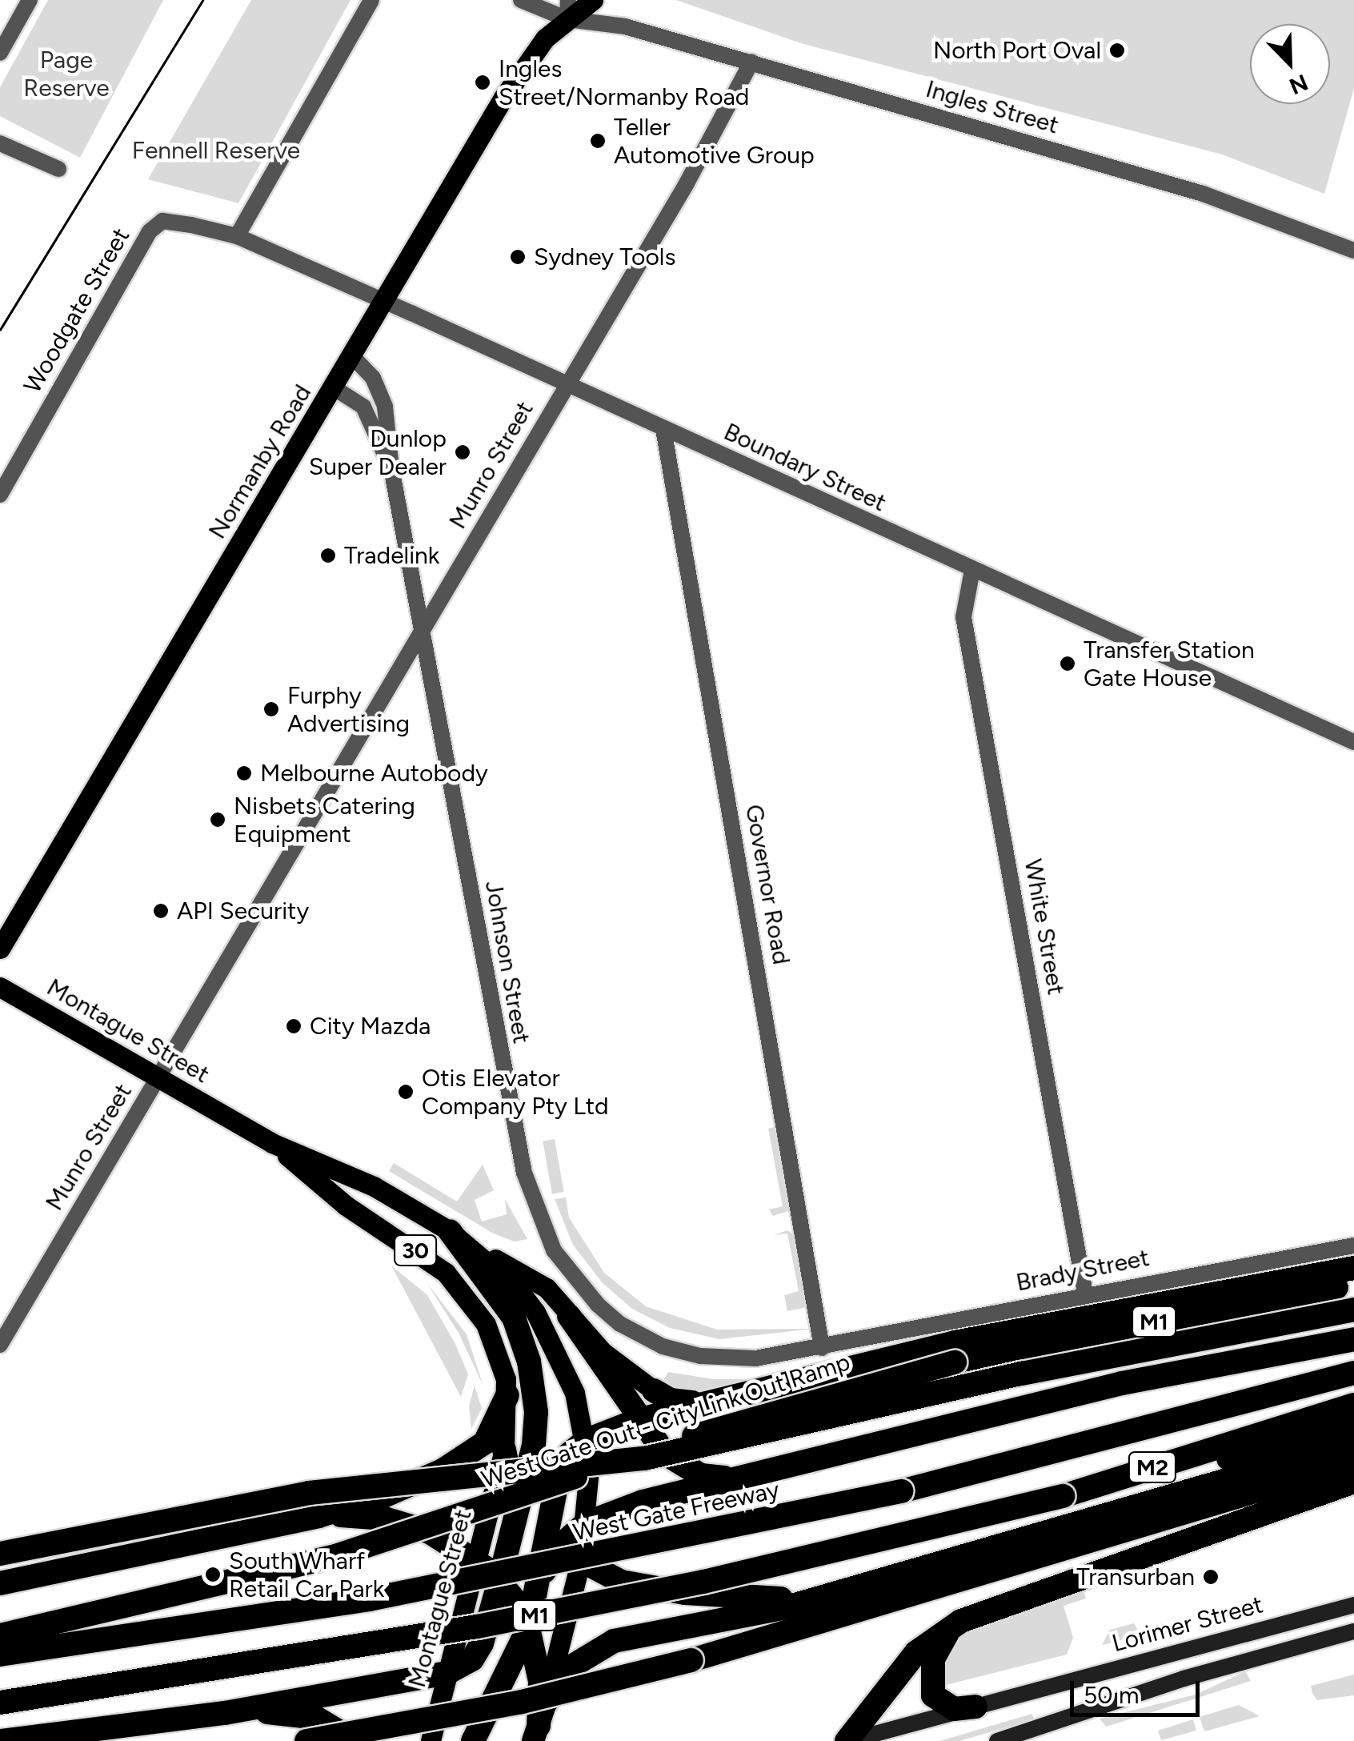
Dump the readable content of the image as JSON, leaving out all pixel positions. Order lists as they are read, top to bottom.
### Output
{
  "streets": {
    "highway": ["M1", "West Gate Out - CityLink Out Ramp", "West Gate Freeway"],
    "main road": [
      "Normanby Road",
      "Montague Street",
      "30",
      "Lorimer Street"
    ],
    "street": [
      "Ingles Street",
      "Woodgate Street",
      "Munro Street",
      "Boundary Street",
      "Governor Road",
      "White Street",
      "Johnson Street",
      "Brady Street"
    ]
  },
  "crossings": [
    ["Ingles Street", "Normanby Road"],
    ["Ingles Street", "Munro Street"],
    ["Woodgate Street", "Boundary Street"],
    ["Normanby Road", "Boundary Street"],
    ["Normanby Road", "Johnson Street"],
    ["Munro Street", "Boundary Street"],
    ["Munro Street", "Johnson Street"],
    ["Munro Street", "Montague Street"],
    ["Boundary Street", "Governor Road"],
    ["Boundary Street", "White Street"],
    ["Governor Road", "Johnson Street"],
    ["Governor Road", "Brady Street"],
    ["White Street", "Brady Street"],
    ["Johnson Street", "Brady Street"]
  ],
  "parks": ["Page Reserve", "Fennell Reserve"],
  "places": [
    "North Port Oval",
    "Ingles Street/Normanby Road",
    "Teller Automotive Group",
    "Sydney Tools",
    "Dunlop Super Dealer",
    "Tradelink",
    "Transfer Station Gate House",
    "Furphy Advertising",
    "Melbourne Autobody",
    "Nisbets Catering Equipment",
    "API Security",
    "City Mazda",
    "Otis Elevator Company Pty Ltd",
    "South Wharf Retail Car Park",
    "Transurban"
  ],
  "scale_bar": "50 m",
  "north": "bottom right"
}
